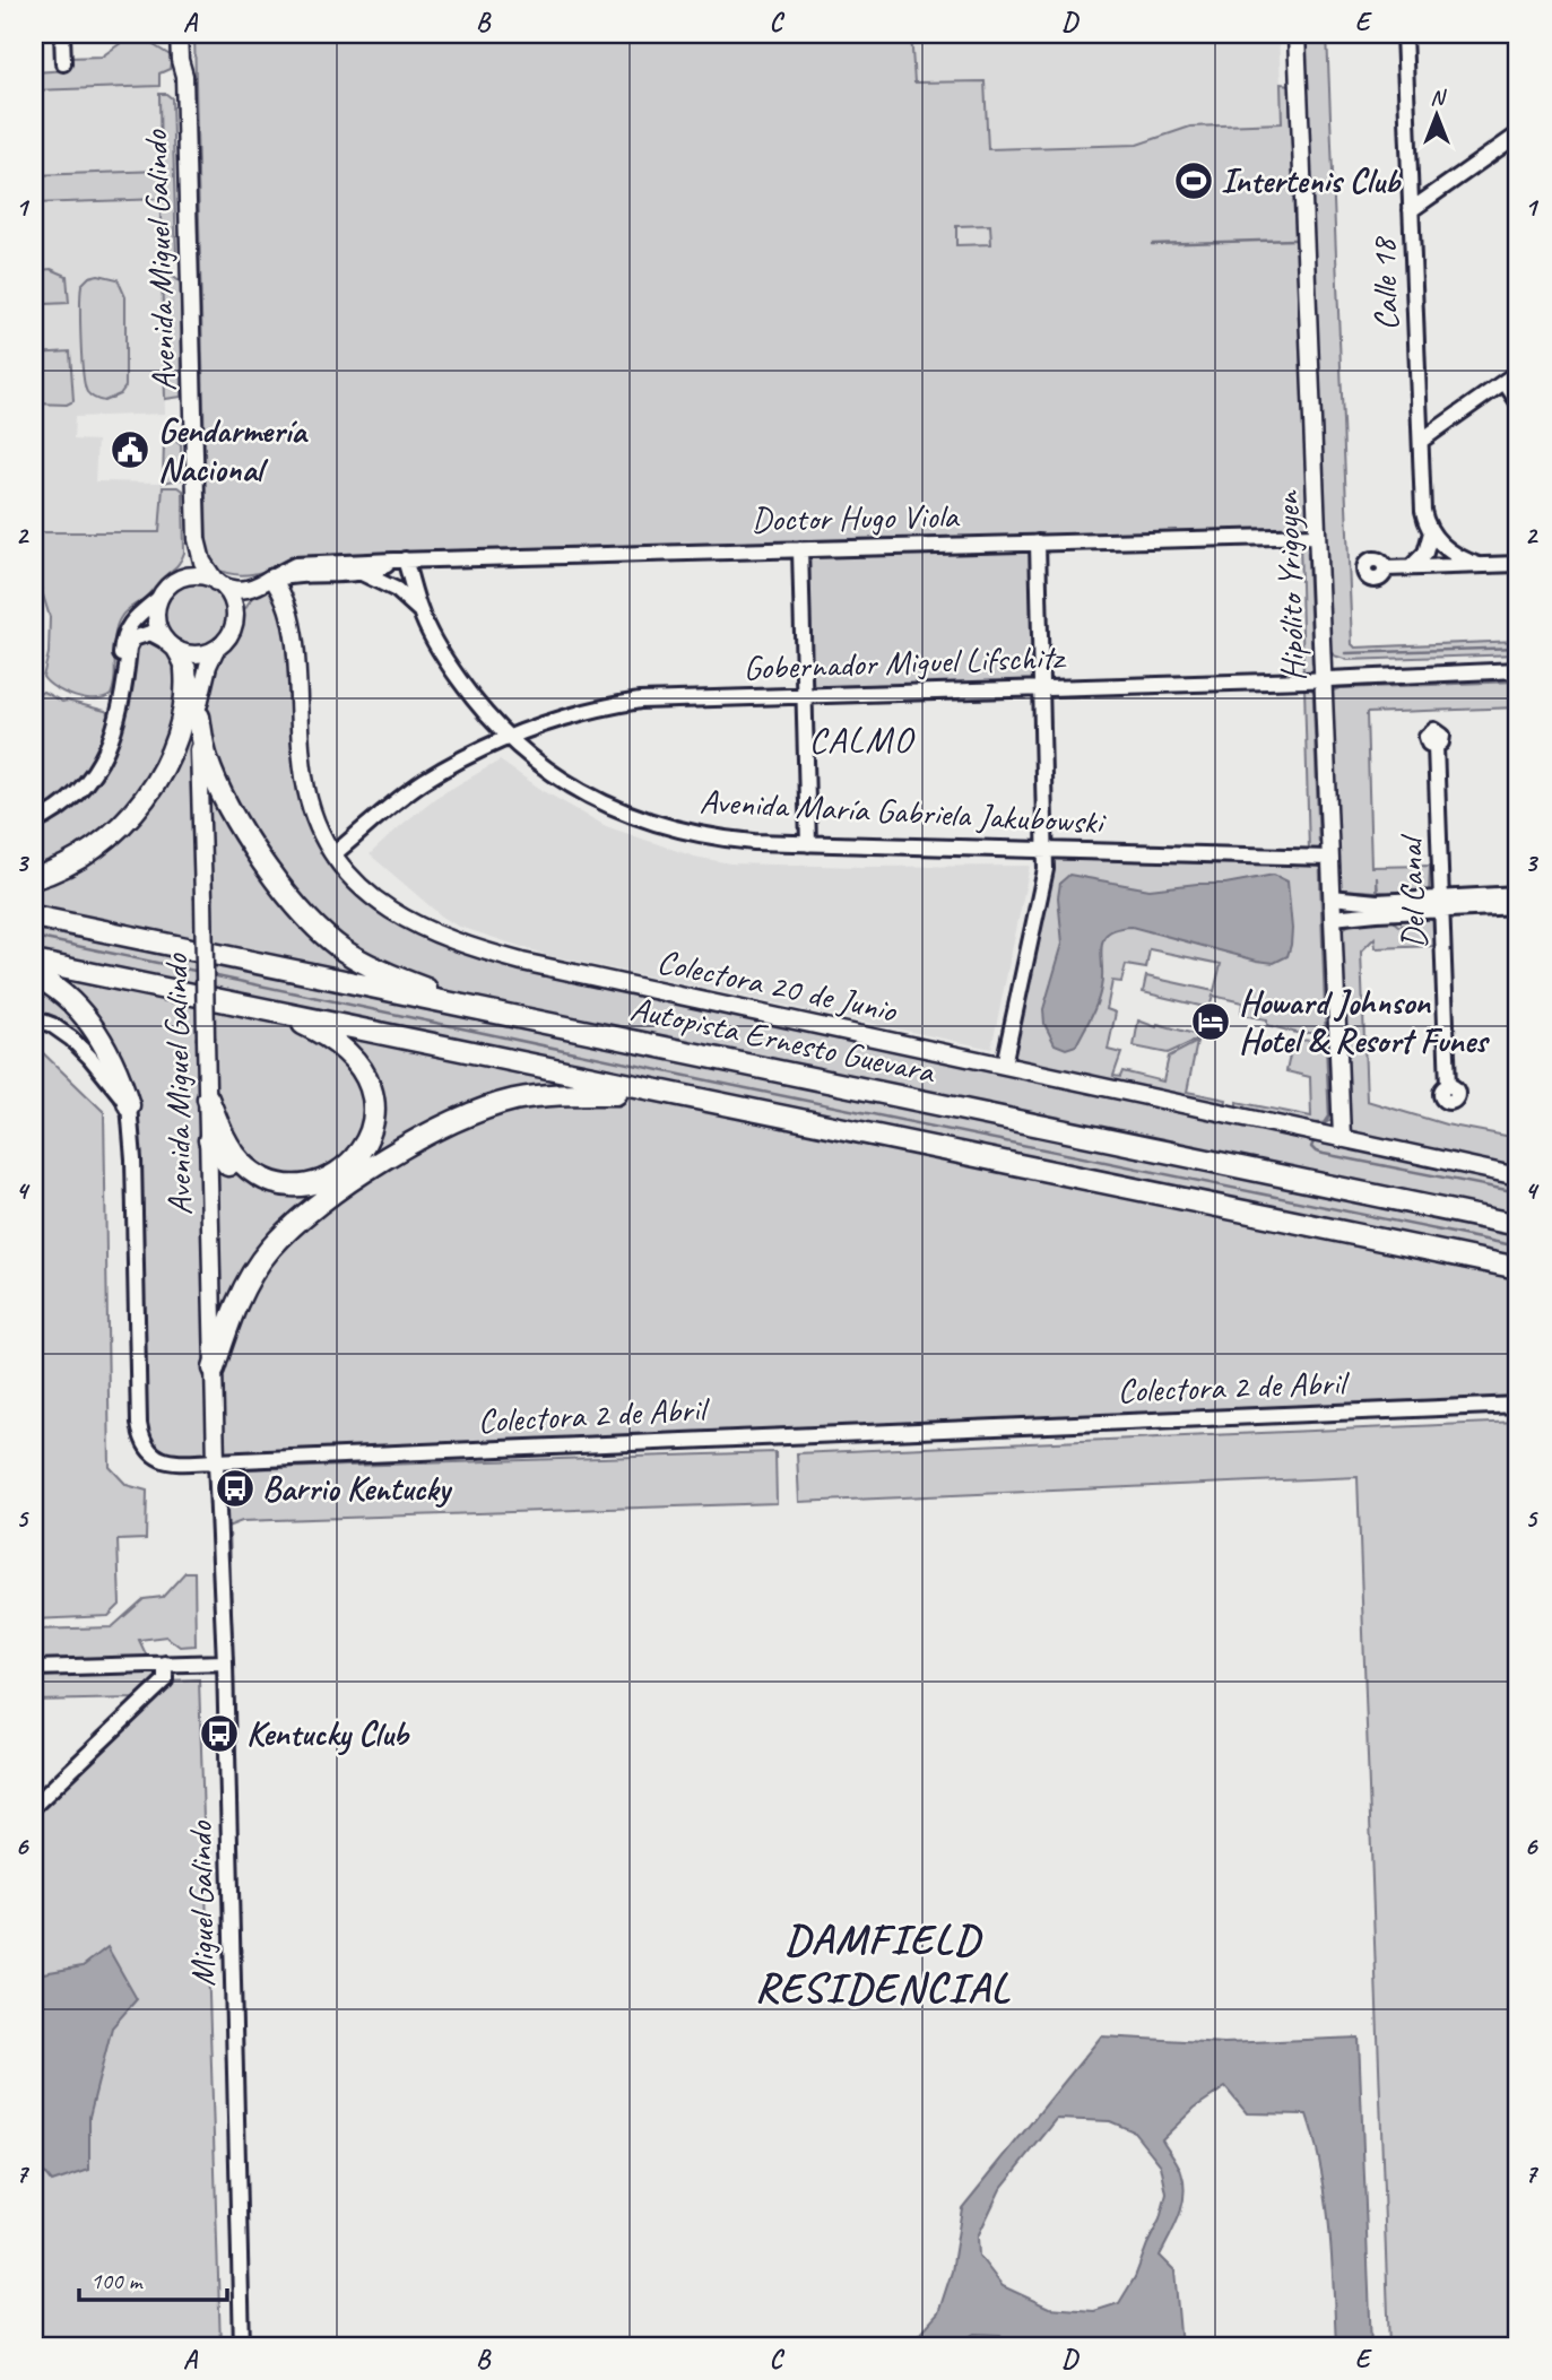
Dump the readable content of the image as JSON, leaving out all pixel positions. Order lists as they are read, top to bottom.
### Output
{
  "streets": {
    "highway": ["Autopista Ernesto Guevara"],
    "main road": [
      "Avenida Miguel Galindo",
      "Doctor Hugo Viola",
      "Hipólito Yrigoyen",
      "Colectora 20 de Junio"
    ],
    "street": [
      "Calle 18",
      "Gobernador Miguel Lifschitz",
      "Avenida María Gabriela Jakubowski",
      "Del Canal",
      "Colectora 2 de Abril",
      "Miguel Galindo"
    ]
  },
  "crossings": [
    ["Avenida Miguel Galindo", "Doctor Hugo Viola"],
    ["Avenida Miguel Galindo", "Colectora 2 de Abril"],
    ["Avenida Miguel Galindo", "Miguel Galindo"],
    ["Doctor Hugo Viola", "Hipólito Yrigoyen"],
    ["Doctor Hugo Viola", "Avenida María Gabriela Jakubowski"],
    ["Doctor Hugo Viola", "Colectora 20 de Junio"],
    ["Hipólito Yrigoyen", "Gobernador Miguel Lifschitz"],
    ["Hipólito Yrigoyen", "Avenida María Gabriela Jakubowski"],
    ["Hipólito Yrigoyen", "Colectora 20 de Junio"],
    ["Gobernador Miguel Lifschitz", "Avenida María Gabriela Jakubowski"],
    ["Gobernador Miguel Lifschitz", "Colectora 20 de Junio"],
    ["Colectora 2 de Abril", "Miguel Galindo"]
  ],
  "districts": ["CALMO", "DAMFIELD RESIDENCIAL"],
  "places": {
    "sports": ["Intertenis Club"],
    "public building": ["Gendarmería Nacional"],
    "hotel": ["Howard Johnson Hotel & Resort Funes"],
    "bus stop": ["Barrio Kentucky", "Kentucky Club"]
  },
  "scale_bar": "100 m",
  "north": "top",
  "grid": {
    "columns": [
      "A",
      "B",
      "C",
      "D",
      "E"
    ],
    "rows": [
      "1",
      "2",
      "3",
      "4",
      "5",
      "6",
      "7"
    ]
  }
}
